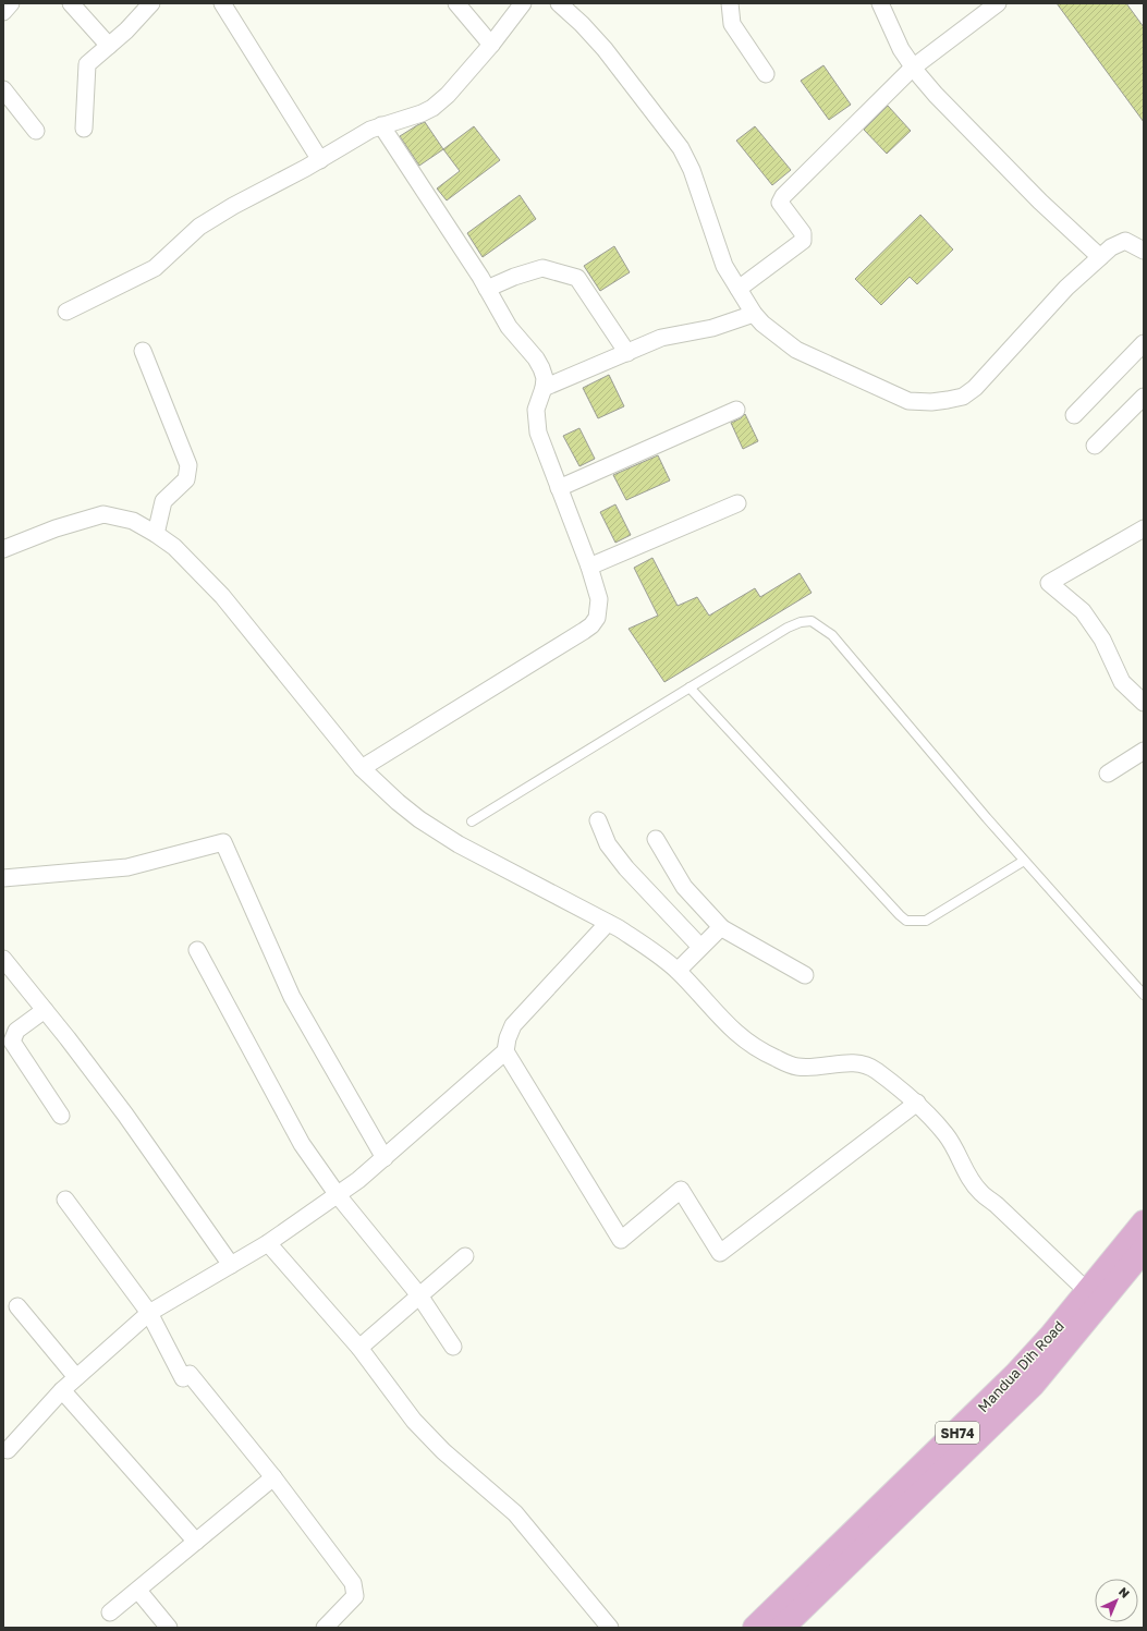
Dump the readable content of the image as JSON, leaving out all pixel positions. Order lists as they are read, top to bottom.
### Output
{
  "streets": {
    "main road": ["Mandua Dih Road", "SH74"]
  },
  "north": "top right"
}
